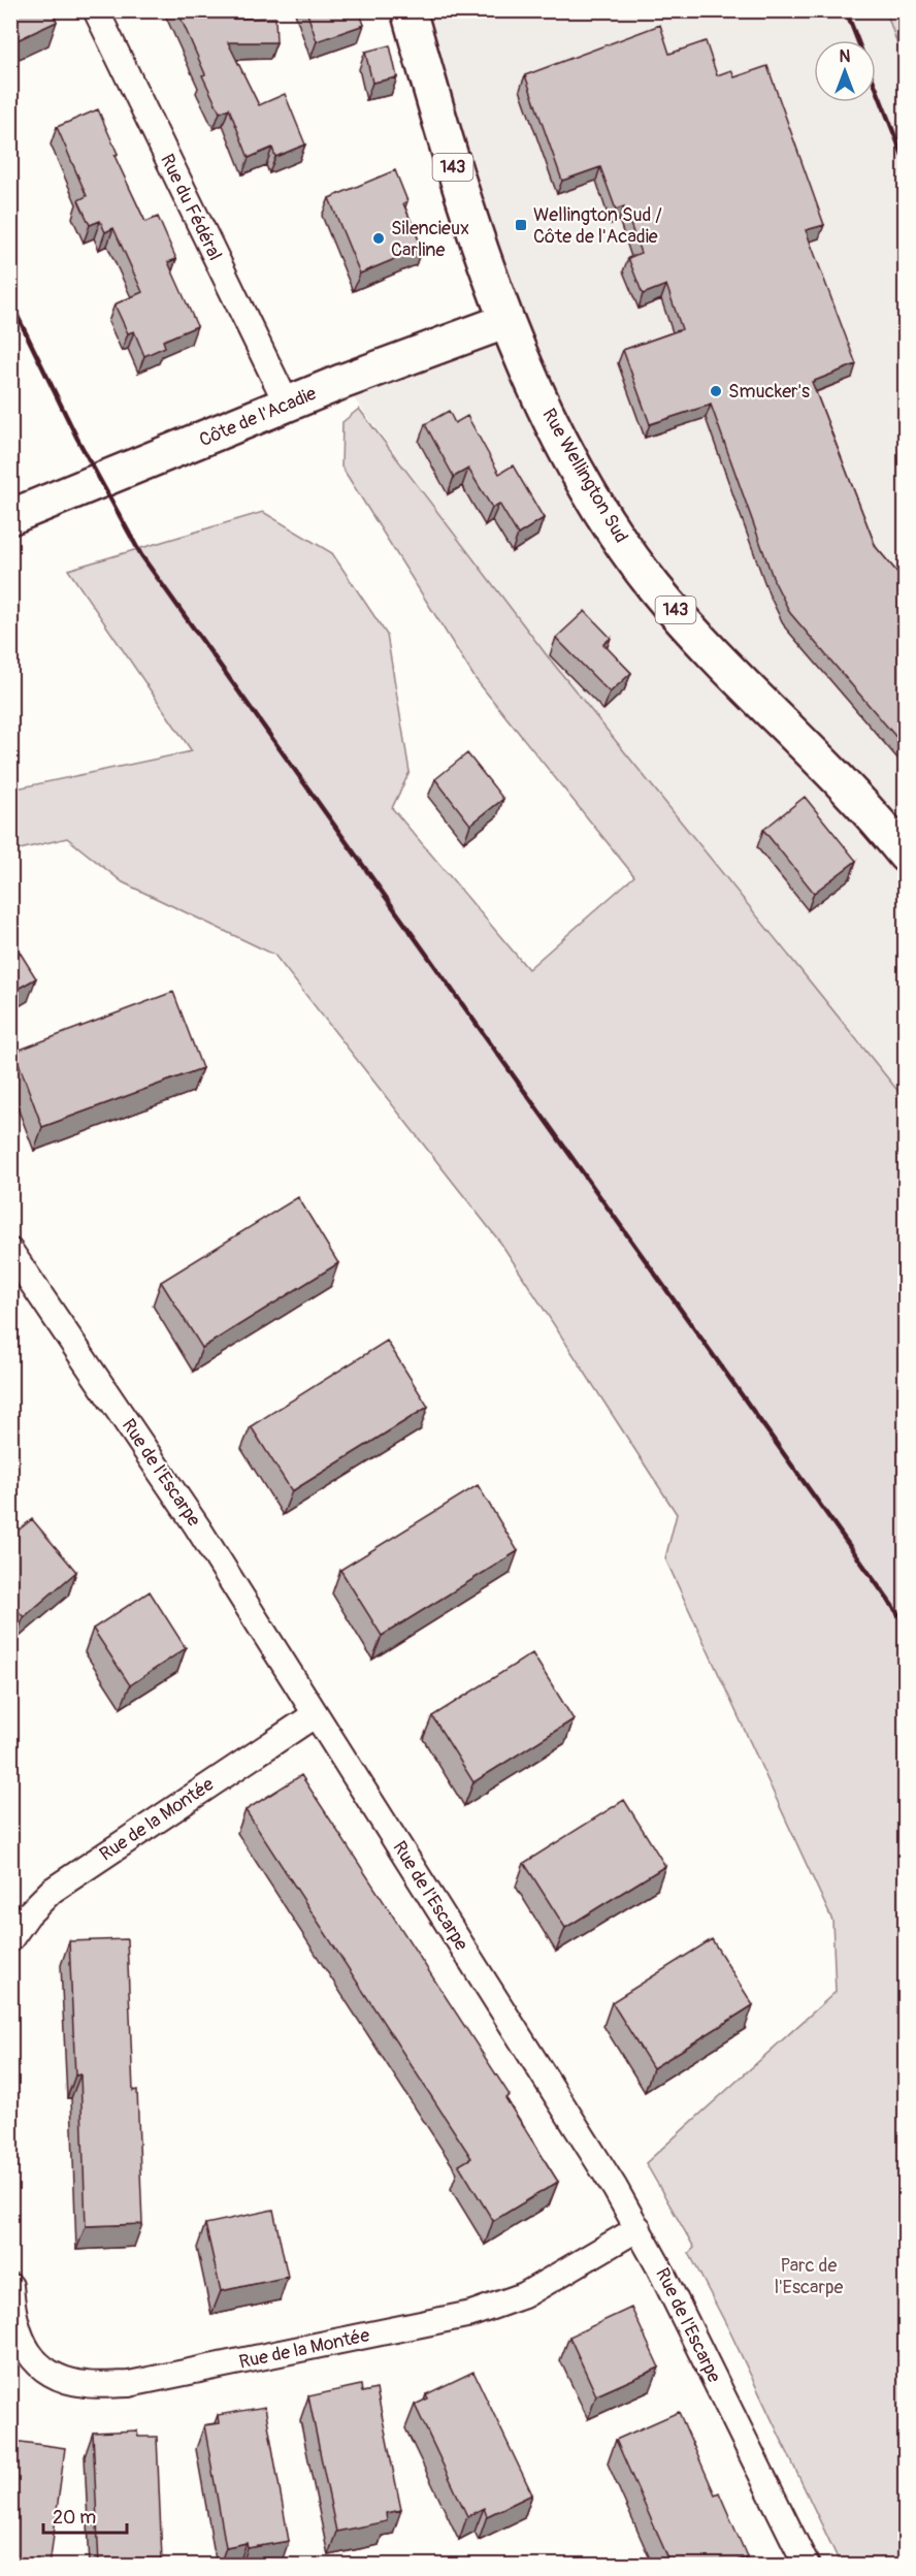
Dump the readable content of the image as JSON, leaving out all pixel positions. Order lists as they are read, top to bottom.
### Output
{
  "streets": {
    "main road": ["143", "Côte de l'Acadie", "Rue Wellington Sud"],
    "street": ["Rue du Fédéral", "Rue de l'Escarpe", "Rue de la Montée"]
  },
  "crossings": [
    ["Rue du Fédéral", "Côte de l'Acadie"],
    ["Côte de l'Acadie", "Rue Wellington Sud"],
    ["Rue de l'Escarpe", "Rue de la Montée"]
  ],
  "parks": ["Parc de l'Escarpe"],
  "places": {
    "transit": ["Wellington Sud / Côte de l'Acadie"],
    "other": ["Silencieux Carline", "Smucker's"]
  },
  "scale_bar": "20 m",
  "north": "top"
}
